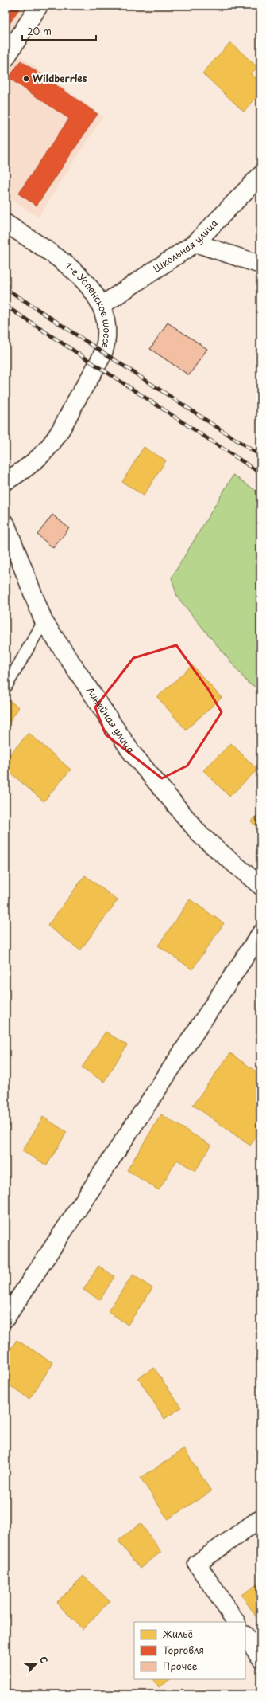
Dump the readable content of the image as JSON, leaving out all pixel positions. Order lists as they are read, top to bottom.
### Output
{
  "streets": {
    "street": ["Школьная улица", "1-е Успенское шоссе", "Линейная улица"]
  },
  "crossings": [
    ["Школьная улица", "1-е Успенское шоссе"]
  ],
  "places": ["Wildberries"],
  "legend": ["Жильё", "Торговля", "Прочее"],
  "scale_bar": "20 m",
  "north": "top right"
}
